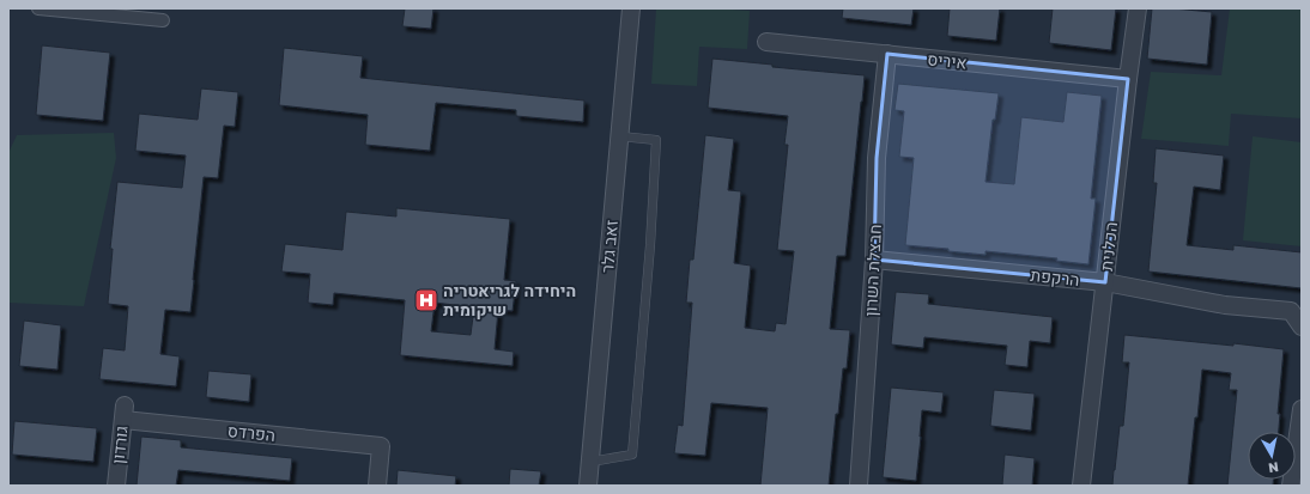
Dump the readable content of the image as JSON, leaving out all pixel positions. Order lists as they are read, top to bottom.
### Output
{
  "streets": {
    "street": [
      "איריס",
      "זאב גלר",
      "הכלנית",
      "חבצלת השרון",
      "הרקפת",
      "הפרדס",
      "גורדון"
    ]
  },
  "crossings": [
    ["איריס", "הכלנית"],
    ["איריס", "חבצלת השרון"],
    ["הכלנית", "הרקפת"],
    ["חבצלת השרון", "הרקפת"],
    ["הפרדס", "גורדון"]
  ],
  "places": {
    "hospital": ["היחידה לגריאטריה שיקומית"]
  },
  "north": "bottom"
}
